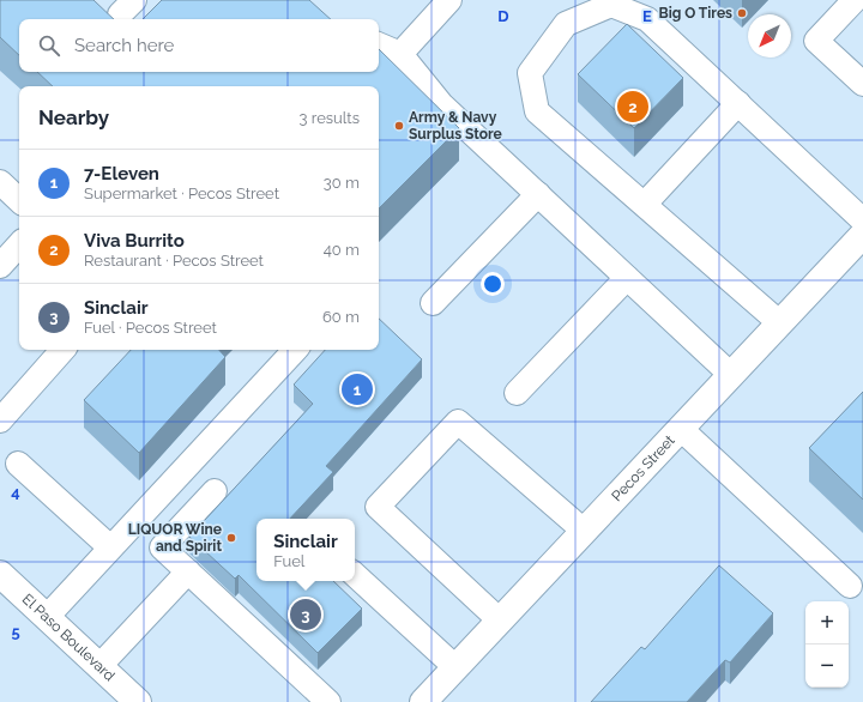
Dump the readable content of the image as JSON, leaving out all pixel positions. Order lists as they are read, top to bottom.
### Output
{
  "streets": {
    "main road": ["Pecos Street", "El Paso Boulevard"]
  },
  "places": ["Big O Tires", "Army & Navy Surplus Store", "LIQUOR Wine and Spirit"],
  "north": "bottom left",
  "page": {
    "search": "Search here",
    "heading": ["Nearby", "3 results"],
    "pins": ["2", "1", "3"],
    "list": [
      {
        "mark": "1",
        "name": "7-Eleven",
        "note": "Supermarket · Pecos Street",
        "value": "30 m"
      },
      {
        "mark": "2",
        "name": "Viva Burrito",
        "note": "Restaurant · Pecos Street",
        "value": "40 m"
      },
      {
        "mark": "3",
        "name": "Sinclair",
        "note": "Fuel · Pecos Street",
        "value": "60 m"
      }
    ],
    "popup": ["Sinclair", "Fuel"],
    "map_buttons": ["+", "−"]
  },
  "grid": {
    "columns": ["D", "E"],
    "rows": ["4", "5"]
  }
}
